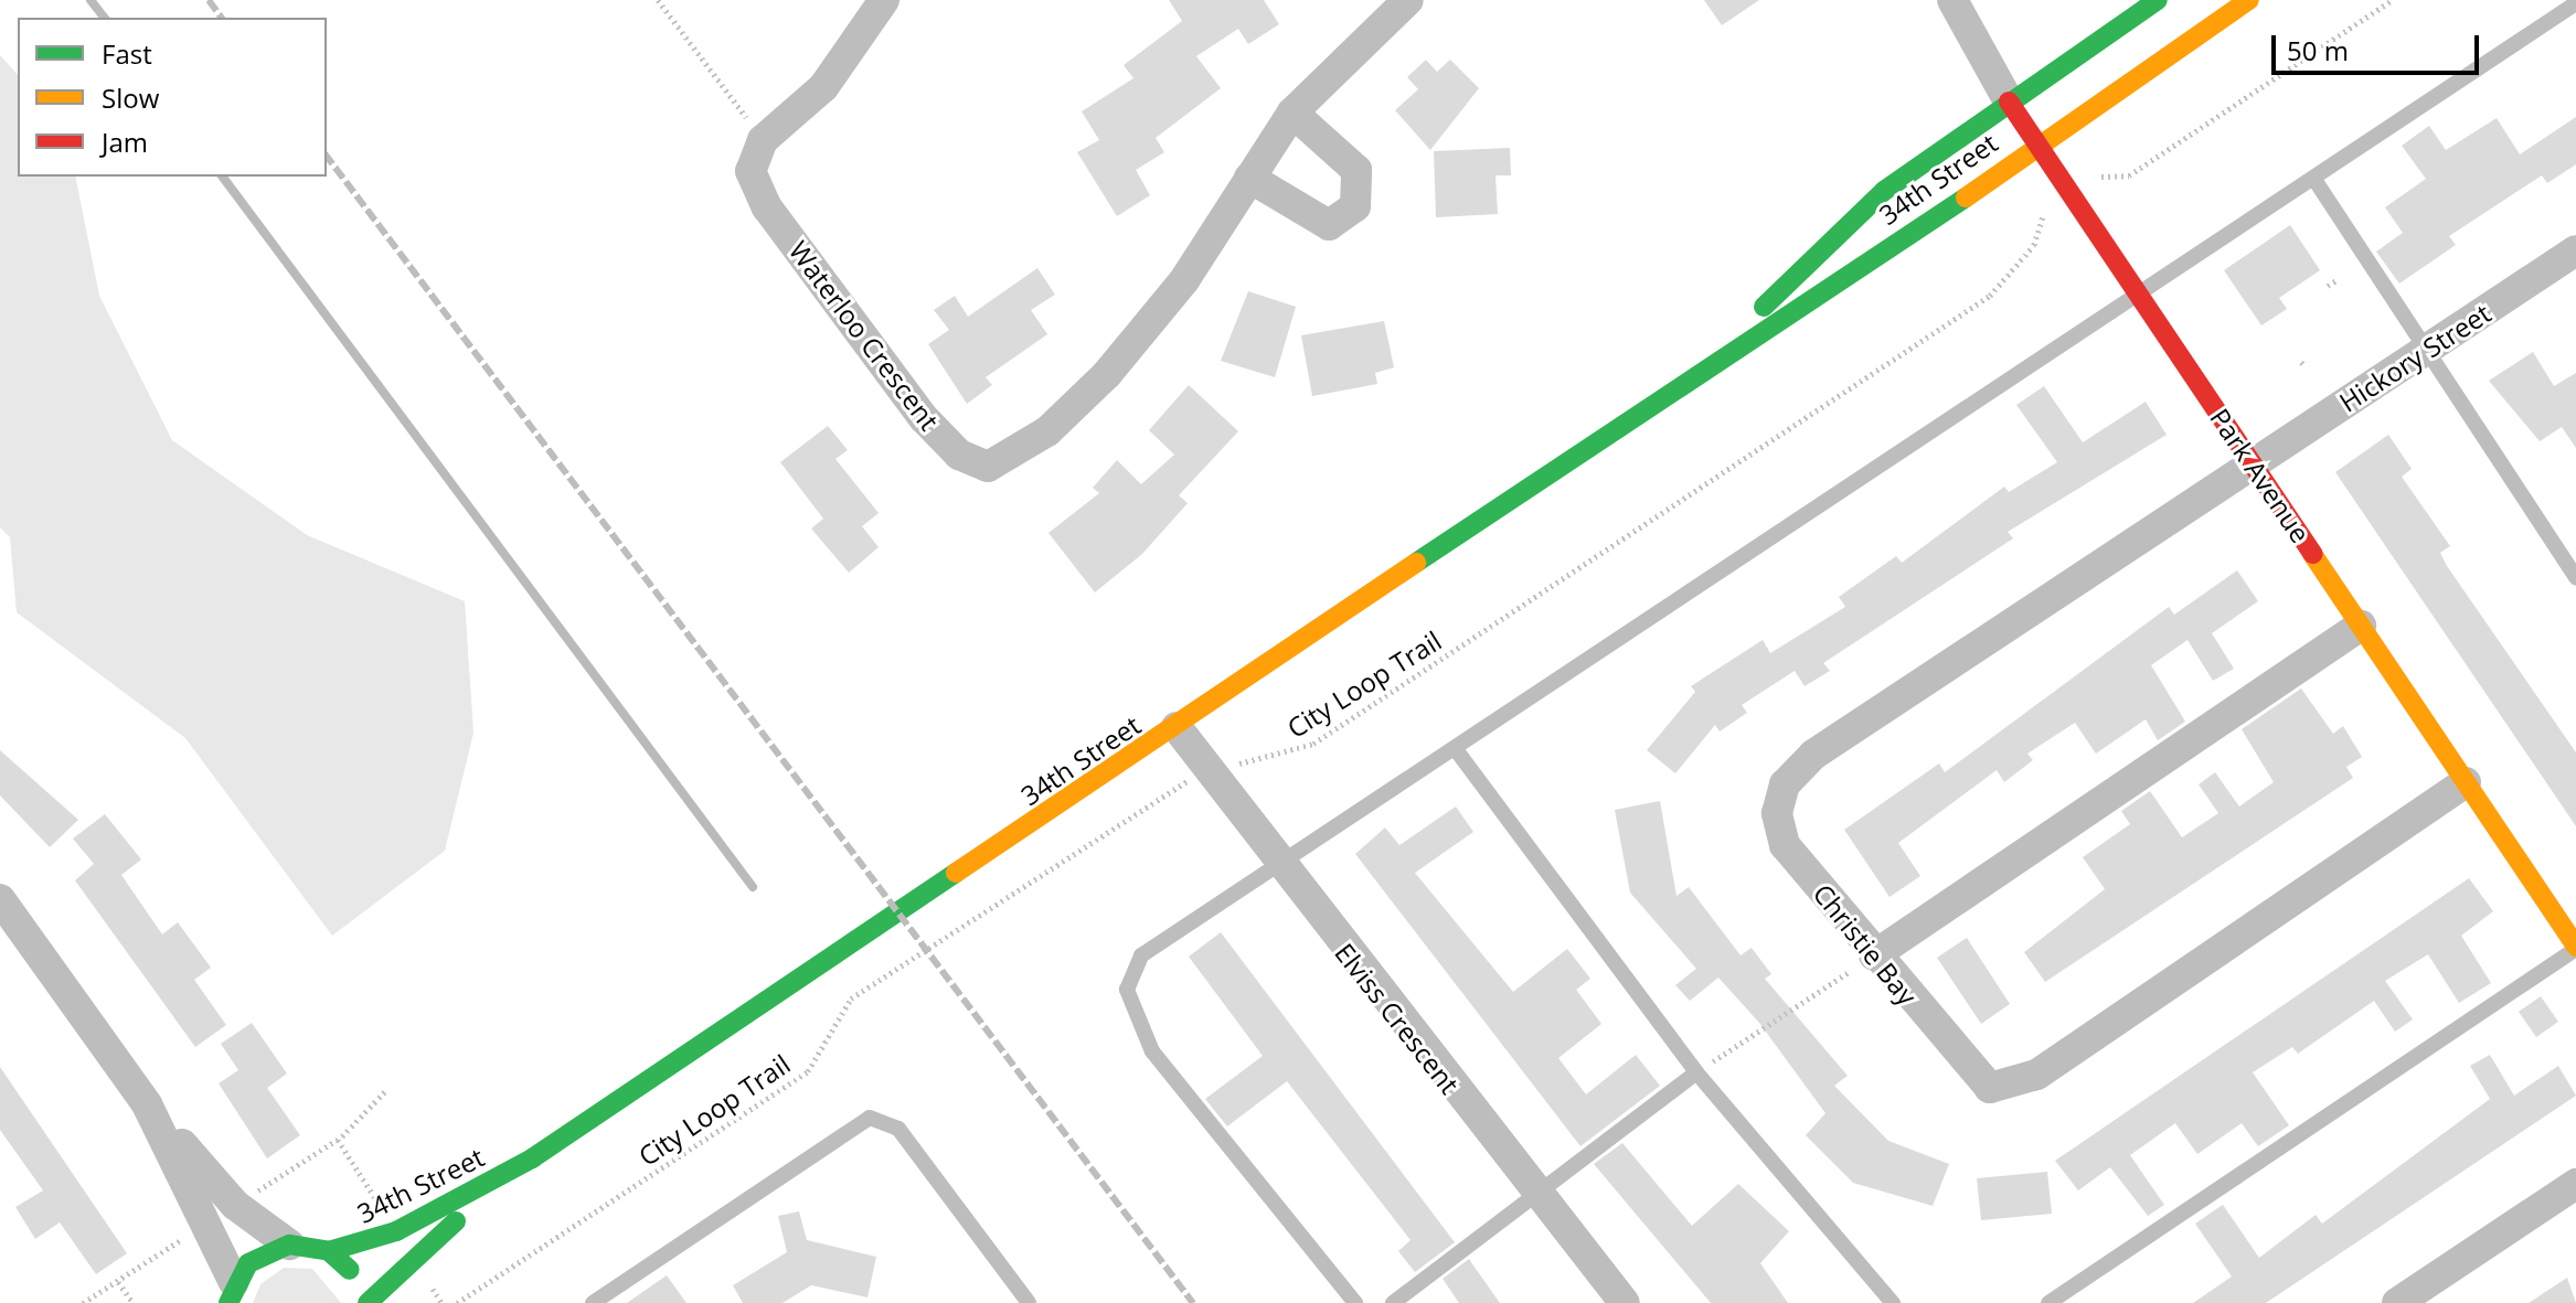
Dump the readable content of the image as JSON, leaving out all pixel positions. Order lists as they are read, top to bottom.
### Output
{
  "streets": {
    "main road": ["34th Street", "Park Avenue"],
    "street": [
      "Waterloo Crescent",
      "Hickory Street",
      "Christie Bay",
      "Elviss Crescent"
    ],
    "path": ["City Loop Trail"]
  },
  "crossings": [
    ["34th Street", "Park Avenue"],
    ["34th Street", "Elviss Crescent"],
    ["Hickory Street", "Park Avenue"],
    ["Hickory Street", "Christie Bay"],
    ["Park Avenue", "Christie Bay"],
    ["City Loop Trail", "Elviss Crescent"]
  ],
  "legend": ["Fast", "Slow", "Jam"],
  "scale_bar": "50 m"
}
